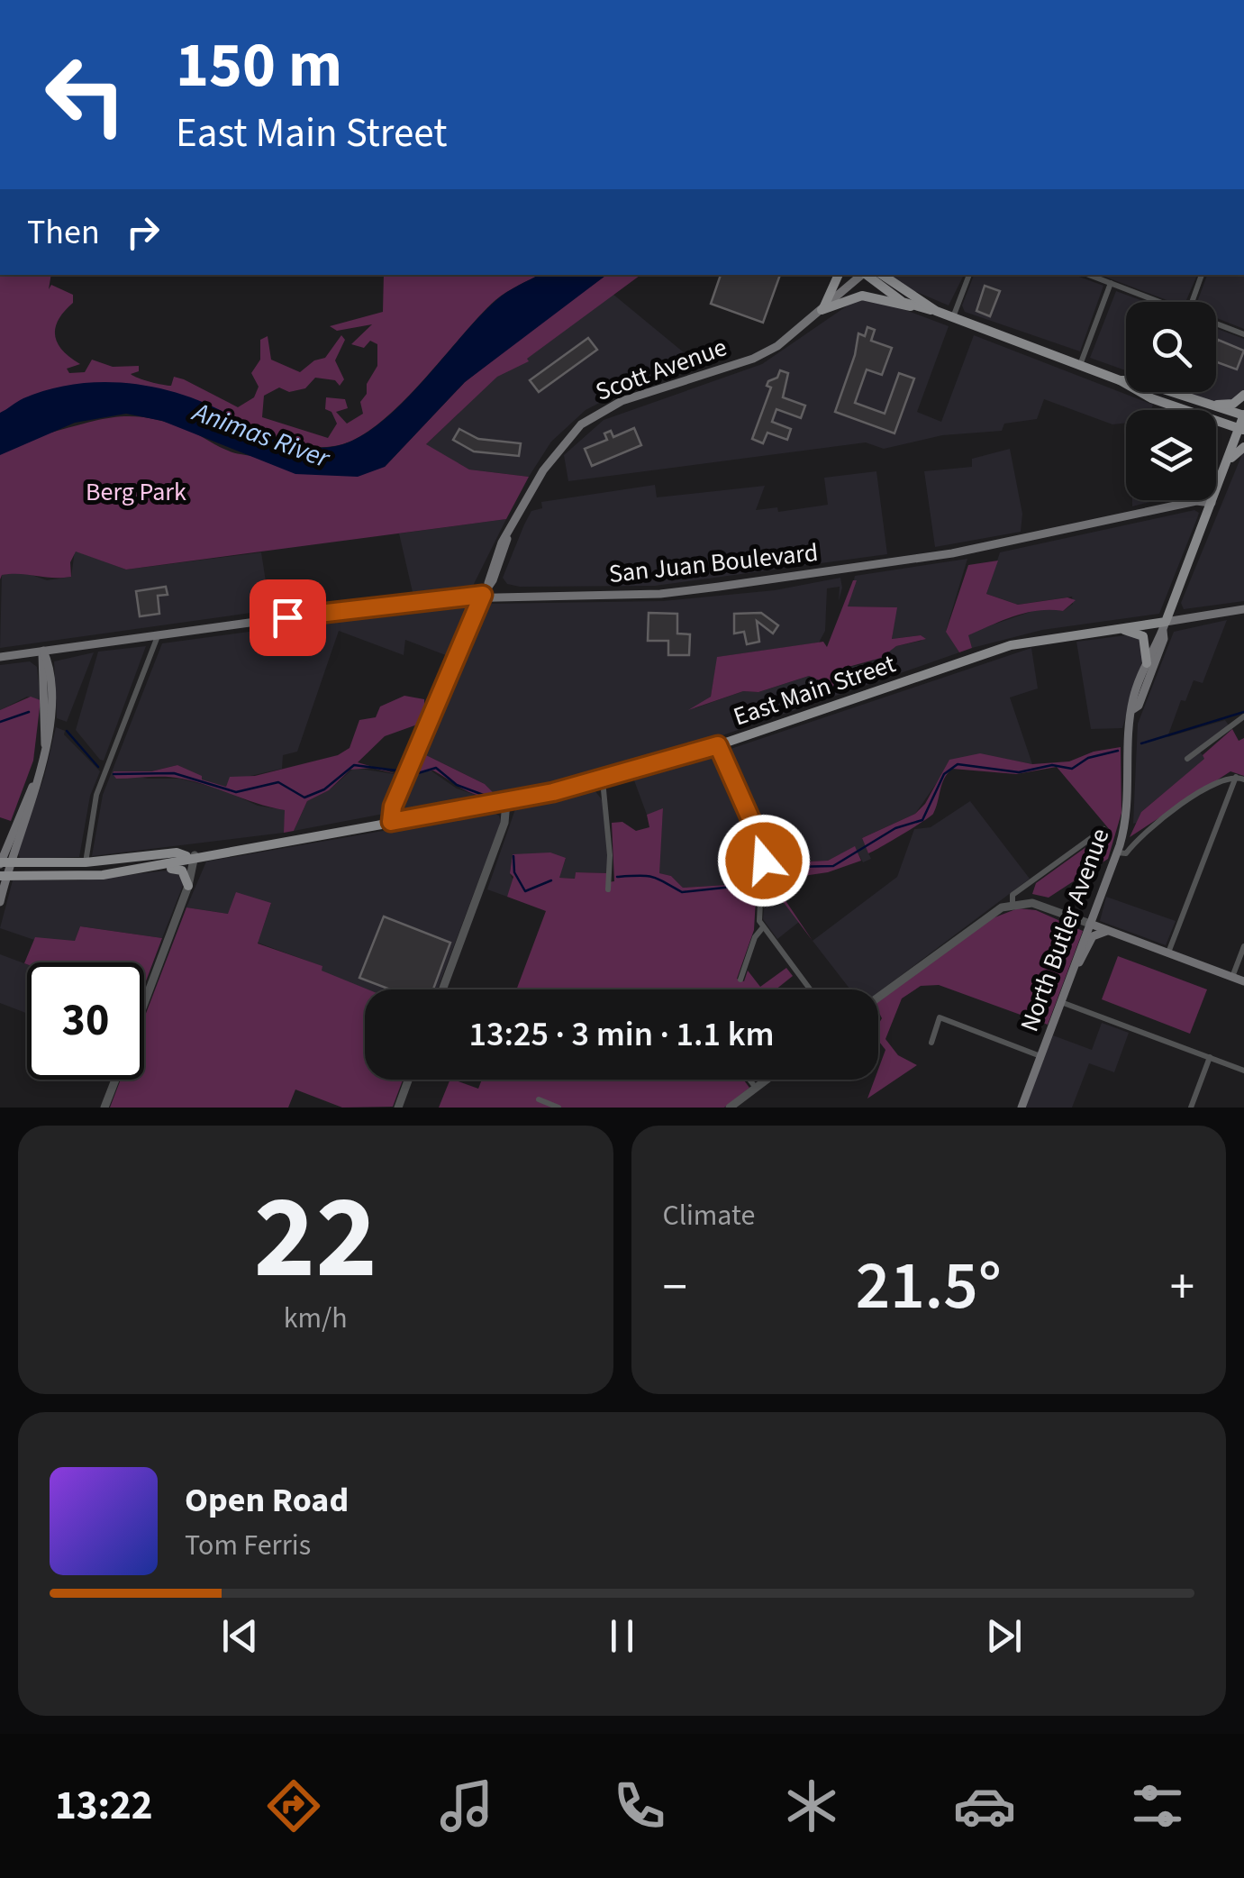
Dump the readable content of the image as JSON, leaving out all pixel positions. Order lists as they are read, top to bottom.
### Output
{
  "streets": {
    "main road": [
      "Scott Avenue",
      "San Juan Boulevard",
      "East Main Street",
      "North Butler Avenue"
    ]
  },
  "crossings": [
    ["Scott Avenue", "San Juan Boulevard"],
    ["Scott Avenue", "East Main Street"],
    ["East Main Street", "North Butler Avenue"]
  ],
  "water": ["Animas River"],
  "parks": ["Berg Park"],
  "page": {
    "turn": ["150 m", "East Main Street"],
    "then": "Then",
    "limit": "30",
    "trip": "13:25 · 3 min · 1.1 km",
    "tile": [
      ["22", "km/h"],
      "Climate"
    ],
    "heat": ["−", "21.5°", "+"],
    "song": ["Open Road", "Tom Ferris"],
    "tabs": "13:22"
  }
}
